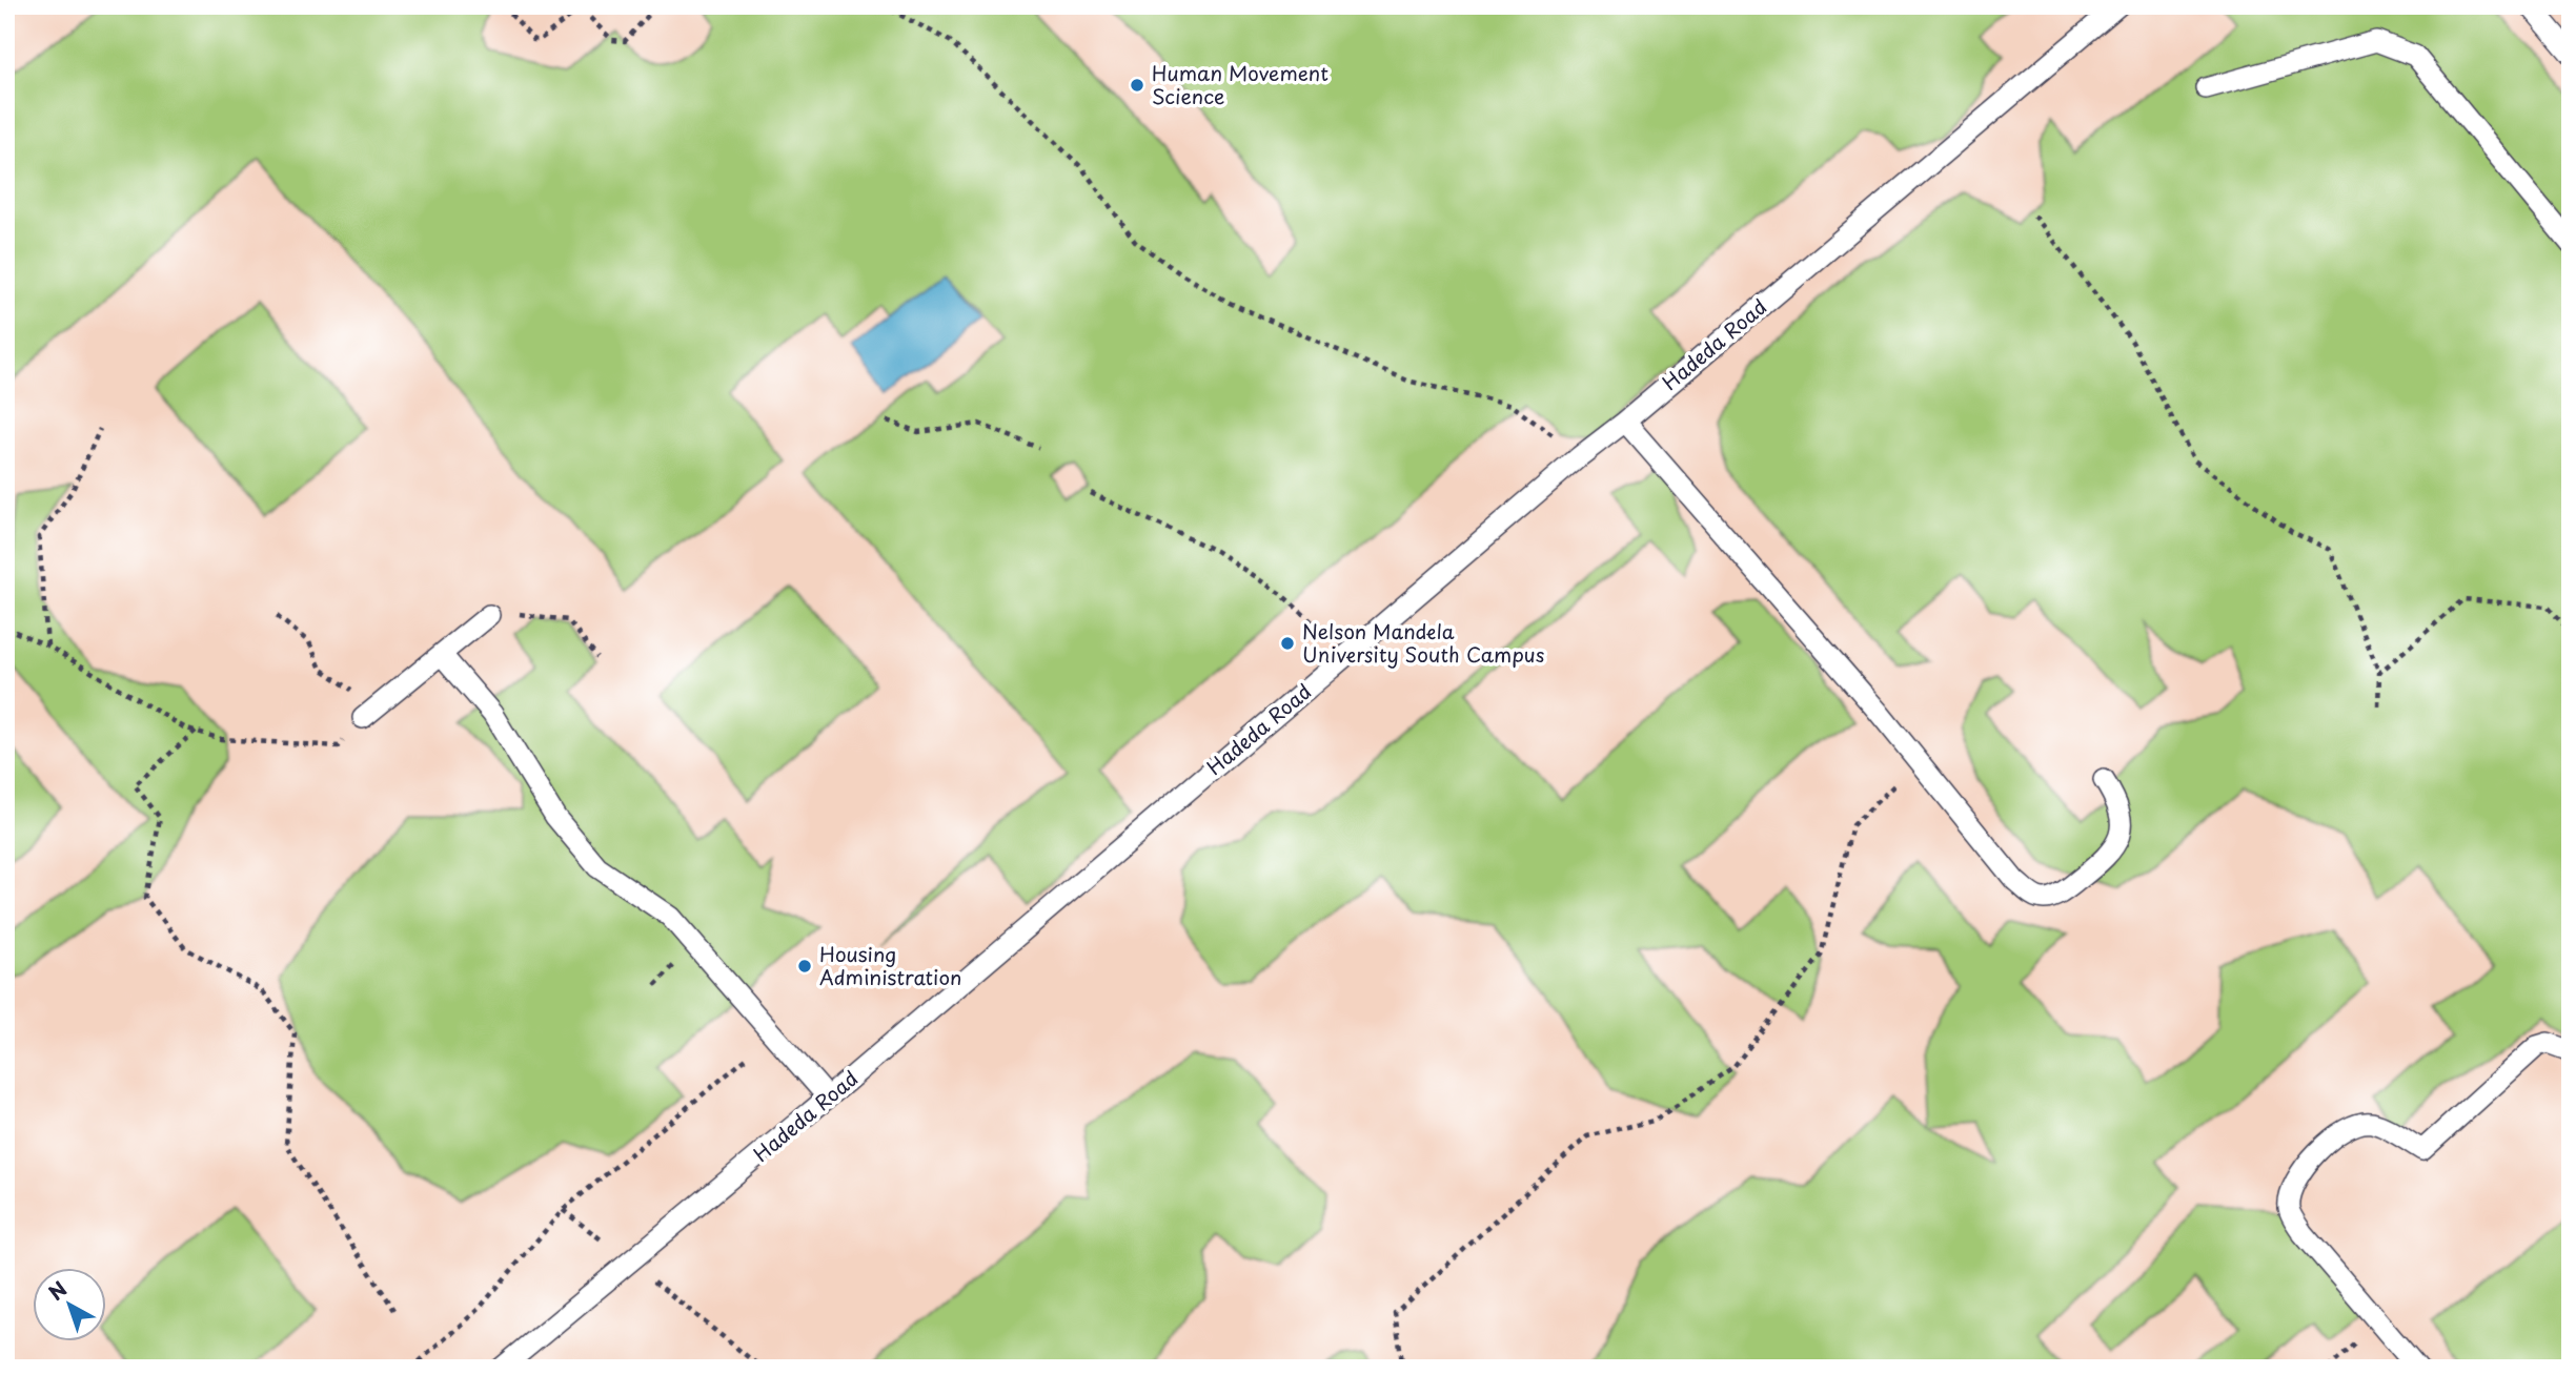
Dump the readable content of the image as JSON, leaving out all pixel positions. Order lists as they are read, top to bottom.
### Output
{
  "streets": {
    "lane": ["Hadeda Road"]
  },
  "places": ["Human Movement Science", "Nelson Mandela University South Campus", "Housing Administration"],
  "north": "top left"
}
